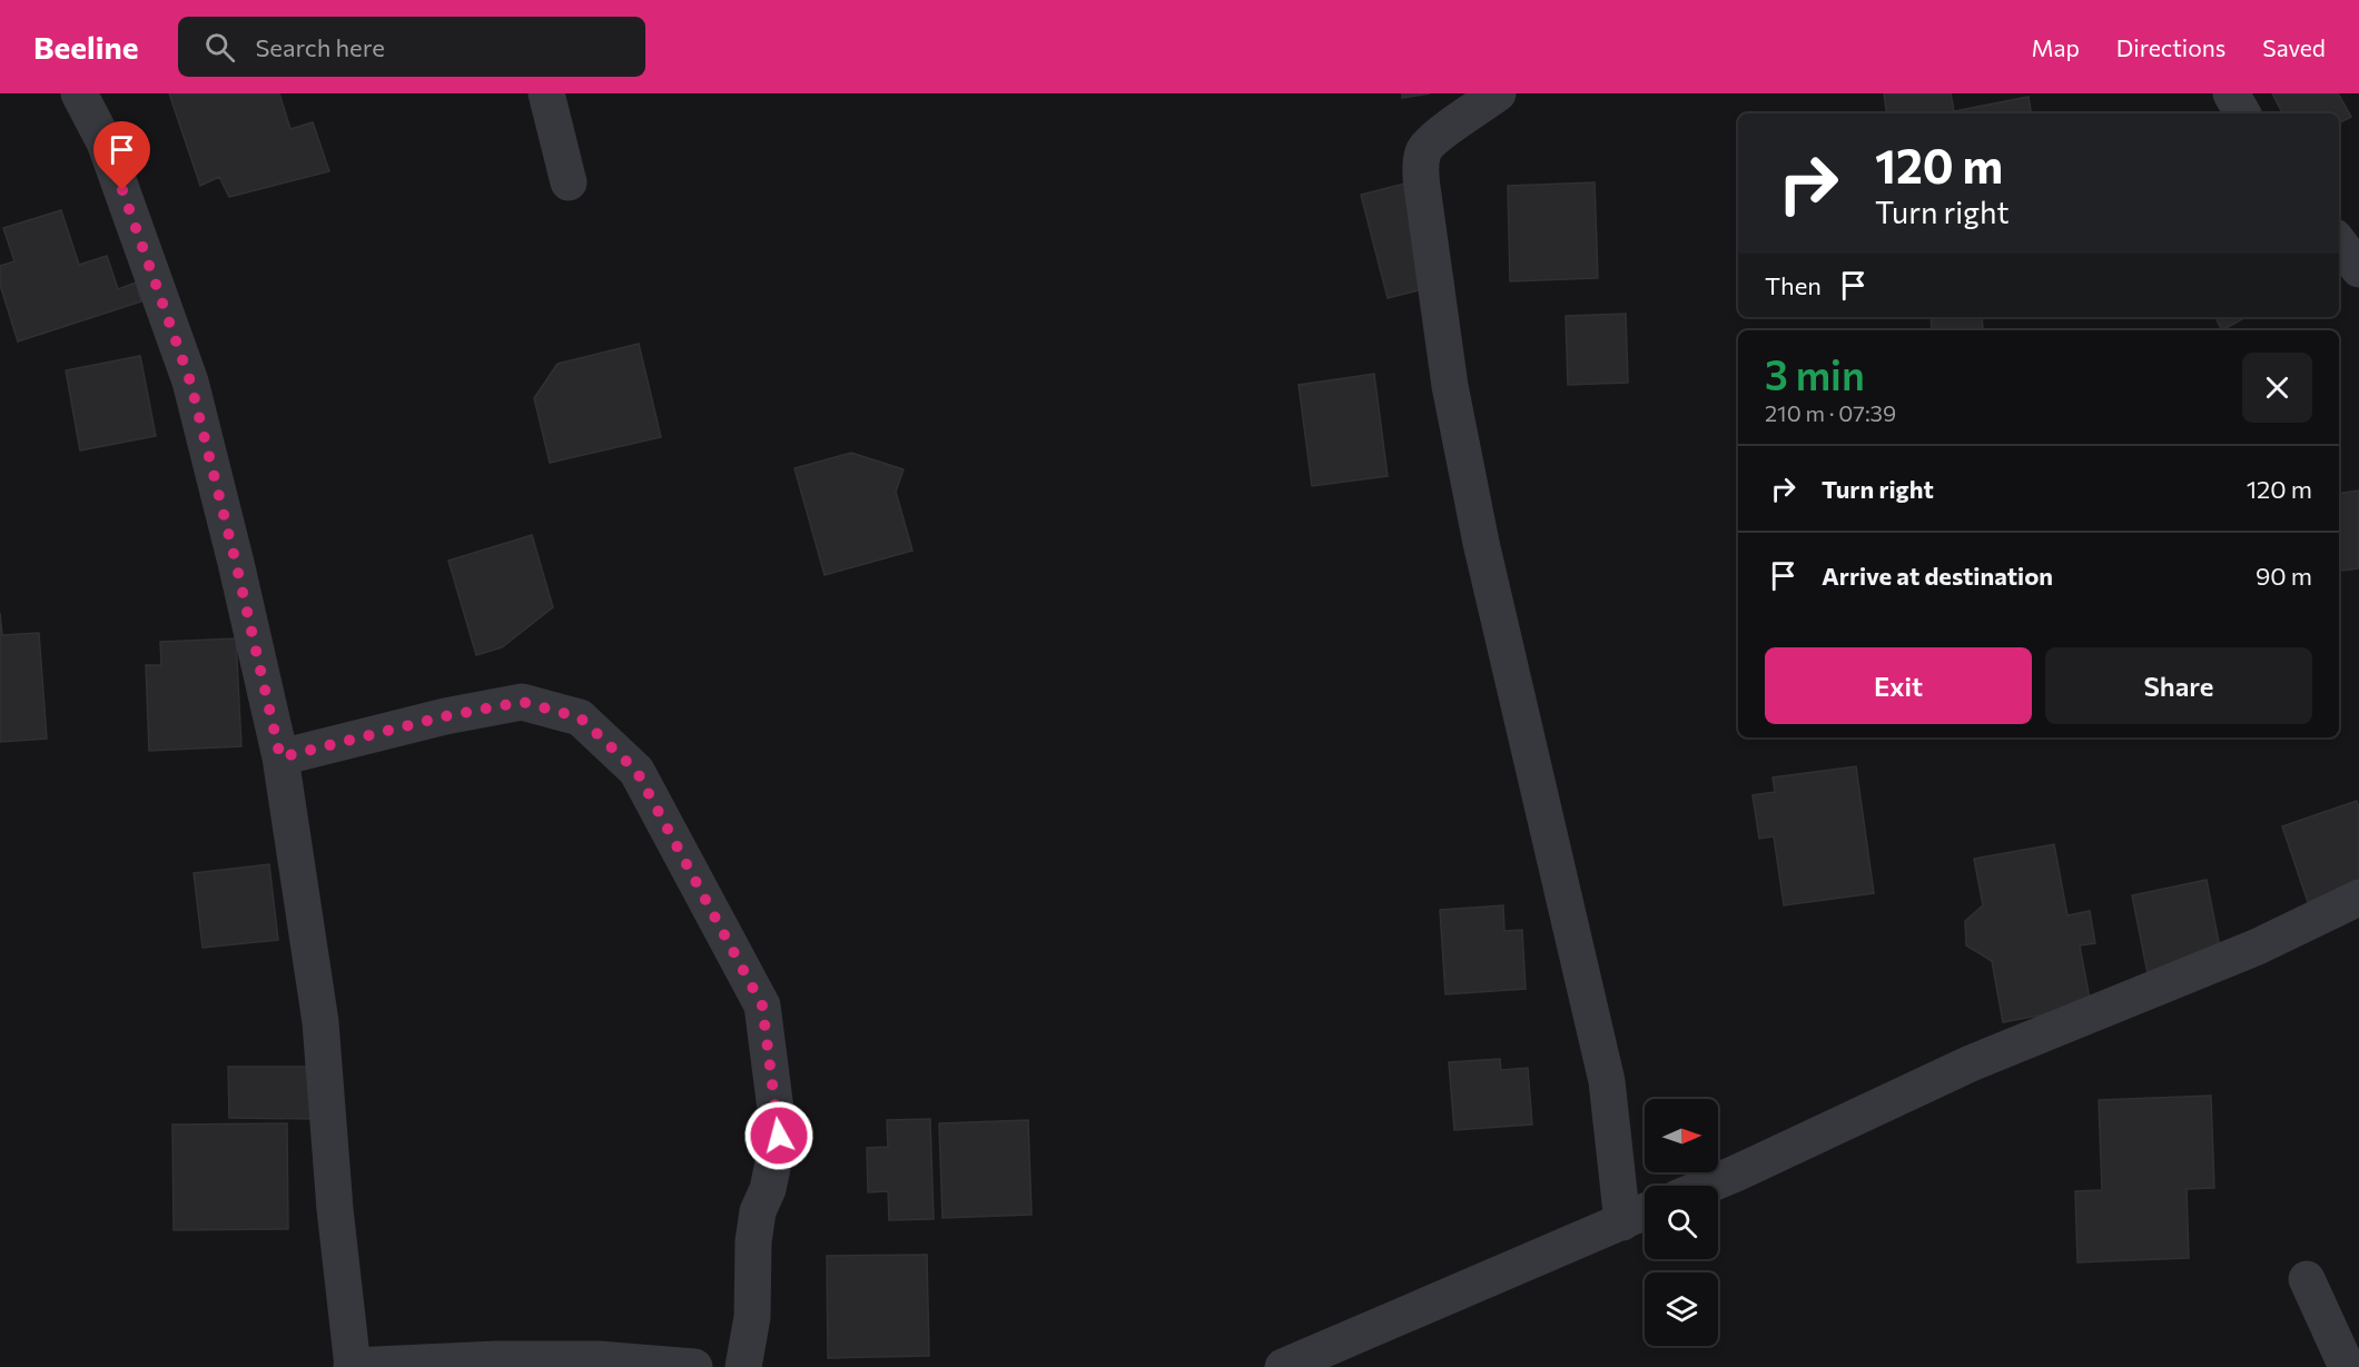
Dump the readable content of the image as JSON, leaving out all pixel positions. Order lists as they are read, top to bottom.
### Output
{
  "north": "right",
  "page": {
    "header": "Beeline",
    "search": "Search here",
    "nav": ["Map", "Directions", "Saved"],
    "turn": ["120 m", "Turn right"],
    "then": "Then",
    "heading": ["3 min", "210 m · 07:39"],
    "list": [
      {
        "name": "Turn right",
        "value": "120 m"
      },
      {
        "name": "Arrive at destination",
        "value": "90 m"
      }
    ],
    "buttons": ["Exit", "Share"]
  }
}
